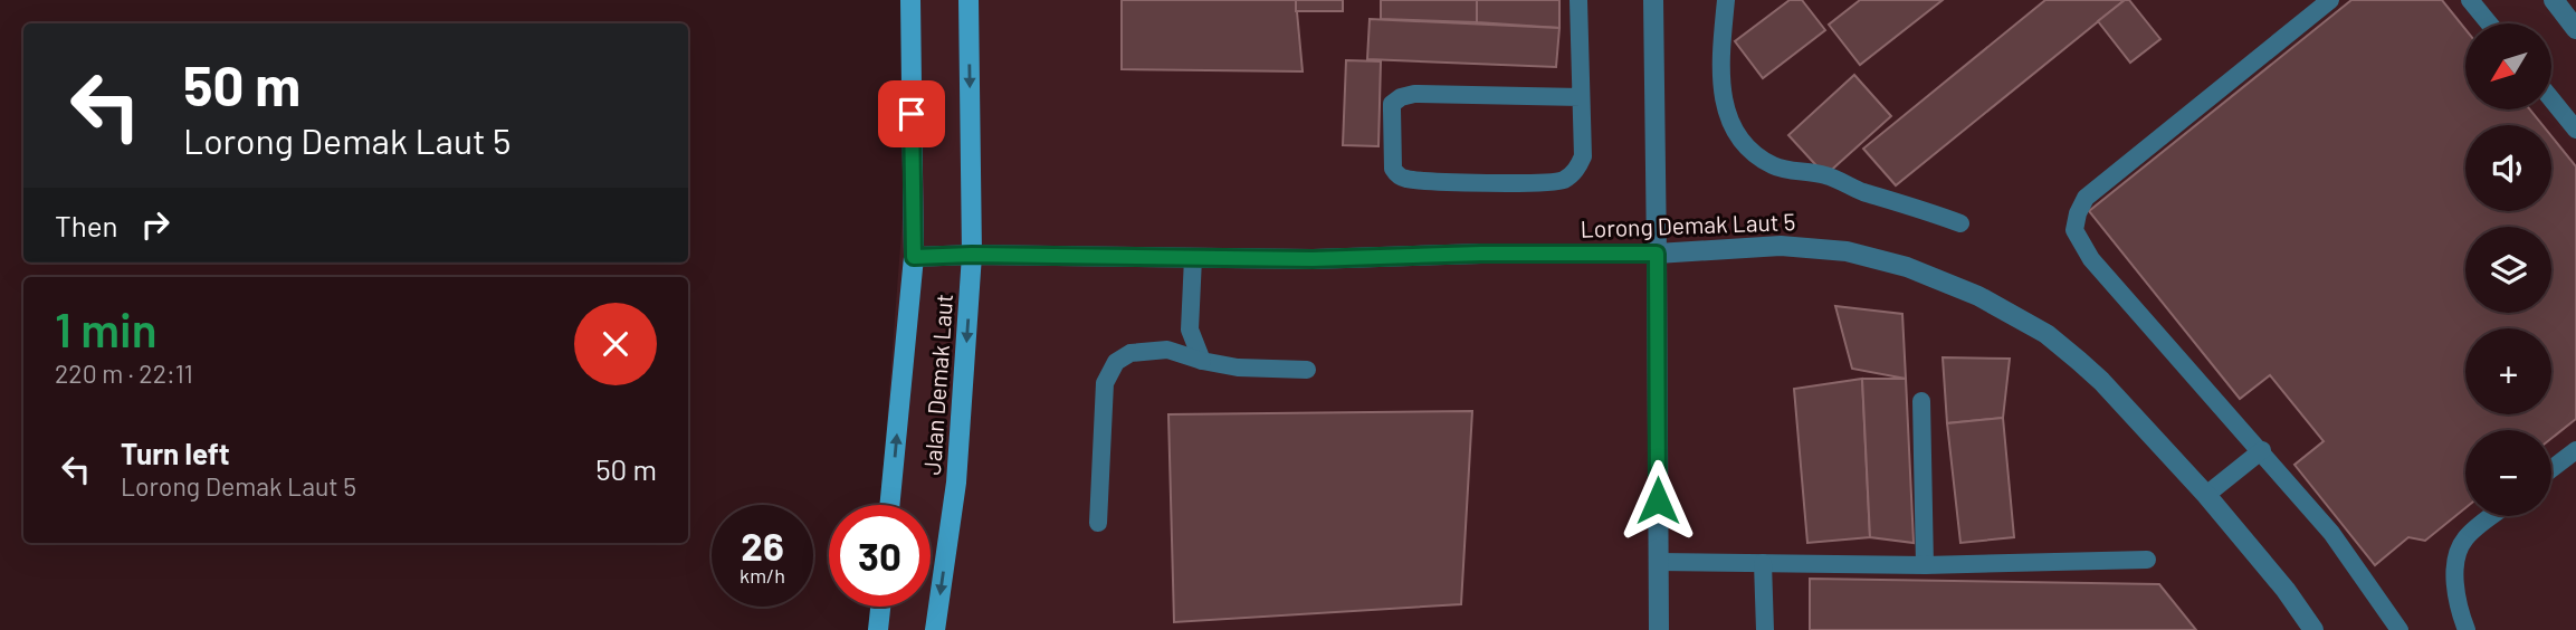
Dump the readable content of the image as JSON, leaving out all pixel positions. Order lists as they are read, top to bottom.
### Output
{
  "streets": {
    "main road": ["Jalan Demak Laut"],
    "street": ["Lorong Demak Laut 5"]
  },
  "crossings": [
    ["Lorong Demak Laut 5", "Jalan Demak Laut"]
  ],
  "north": "bottom left",
  "page": {
    "map_buttons": ["+", "−"],
    "turn": ["50 m", "Lorong Demak Laut 5"],
    "then": "Then",
    "heading": ["1 min", "220 m · 22:11"],
    "list": [
      {
        "name": "Turn left",
        "note": "Lorong Demak Laut 5",
        "value": "50 m"
      }
    ],
    "speed": "26 km/h",
    "limit": "30"
  }
}
